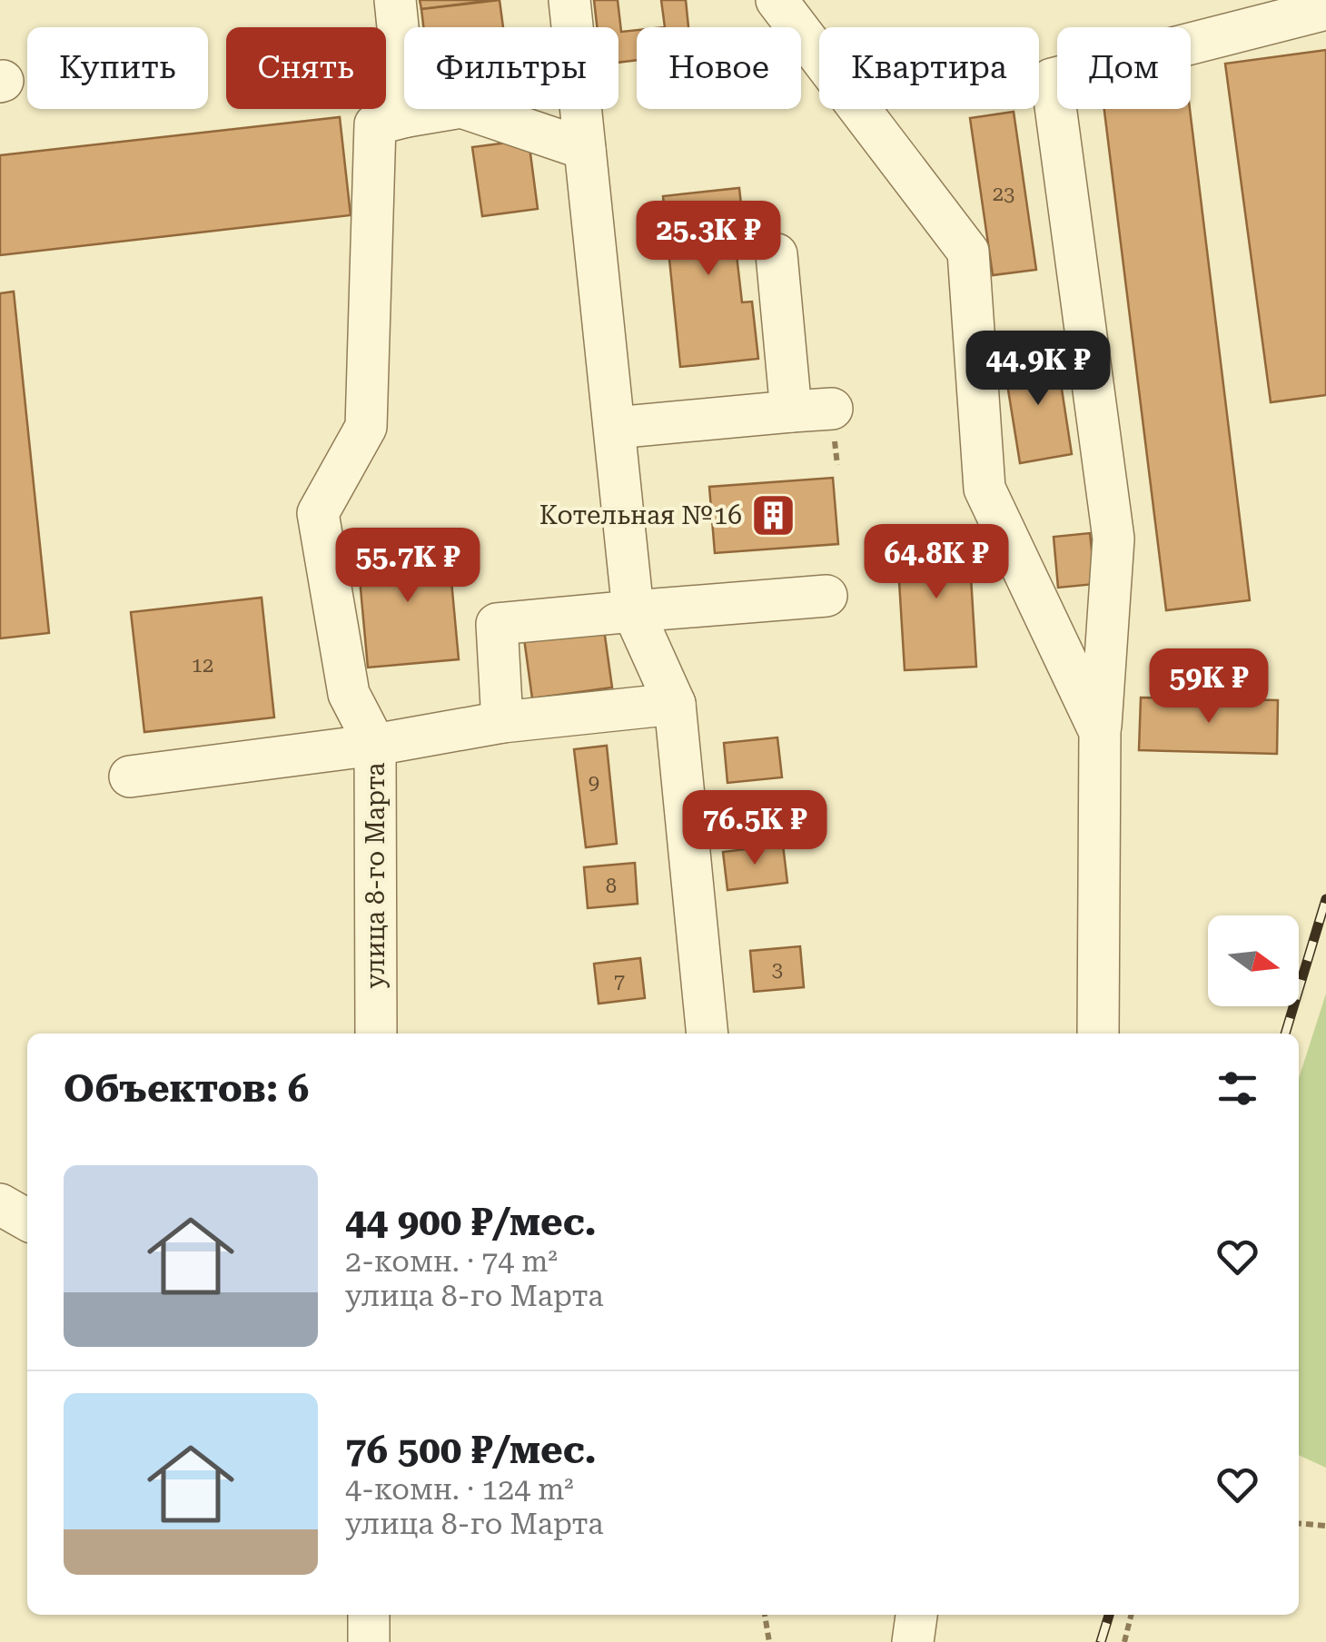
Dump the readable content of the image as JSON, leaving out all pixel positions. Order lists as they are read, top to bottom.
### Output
{
  "streets": {
    "street": ["улица 8-го Марта"]
  },
  "places": {
    "building": ["Котельная №16"]
  },
  "house_numbers": [
    "23",
    "12",
    "9",
    "8",
    "3",
    "7"
  ],
  "north": "right",
  "page": {
    "chip": [
      "Купить",
      "Снять",
      "Фильтры",
      "Новое",
      "Квартира",
      "Дом"
    ],
    "price": [
      "25.3K ₽",
      "44.9K ₽",
      "64.8K ₽",
      "55.7K ₽",
      "59K ₽",
      "76.5K ₽"
    ],
    "heading": "Объектов: 6",
    "list": [
      {
        "name": "44 900 ₽/мес.",
        "note": "2-комн. · 74 m² · улица 8-го Марта"
      },
      {
        "name": "76 500 ₽/мес.",
        "note": "4-комн. · 124 m² · улица 8-го Марта"
      }
    ]
  }
}
